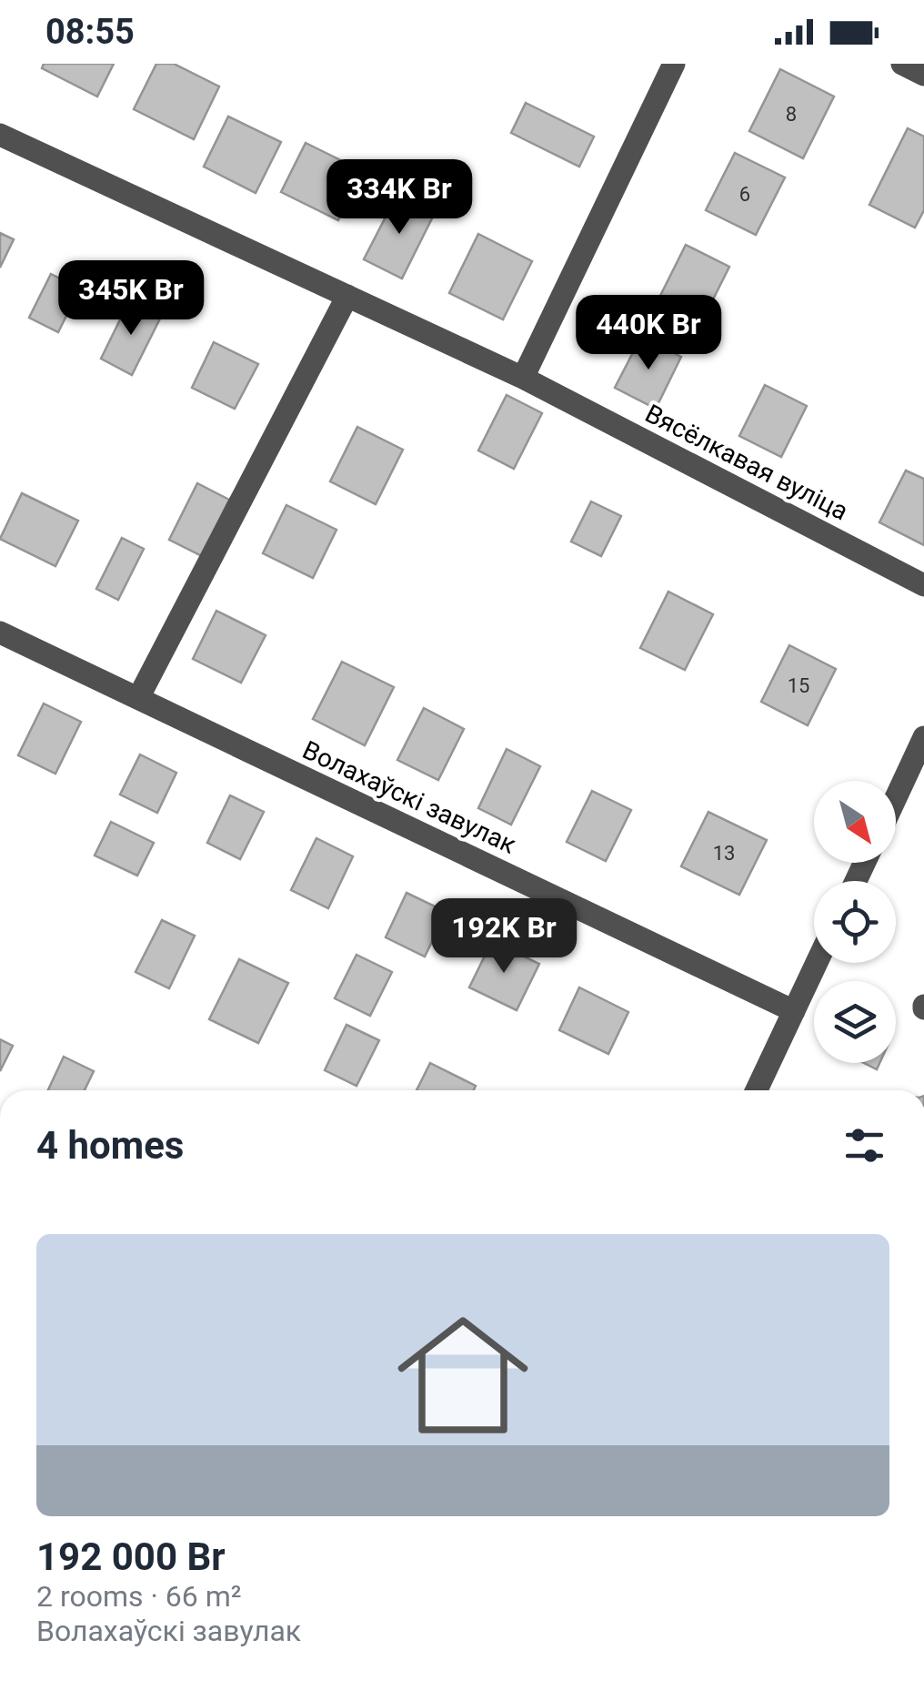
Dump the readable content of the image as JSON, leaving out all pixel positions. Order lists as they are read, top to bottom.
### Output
{
  "streets": {
    "street": ["Вясёлкавая вуліца", "Волахаўскі завулак"]
  },
  "house_numbers": [
    "8",
    "6",
    "15",
    "13"
  ],
  "north": "bottom right",
  "page": {
    "status": "08:55",
    "price": [
      "334K Br",
      "345K Br",
      "440K Br",
      "192K Br"
    ],
    "heading": "4 homes",
    "list": [
      {
        "name": "192 000 Br",
        "note": "2 rooms · 66 m² · Волахаўскі завулак"
      }
    ]
  }
}
